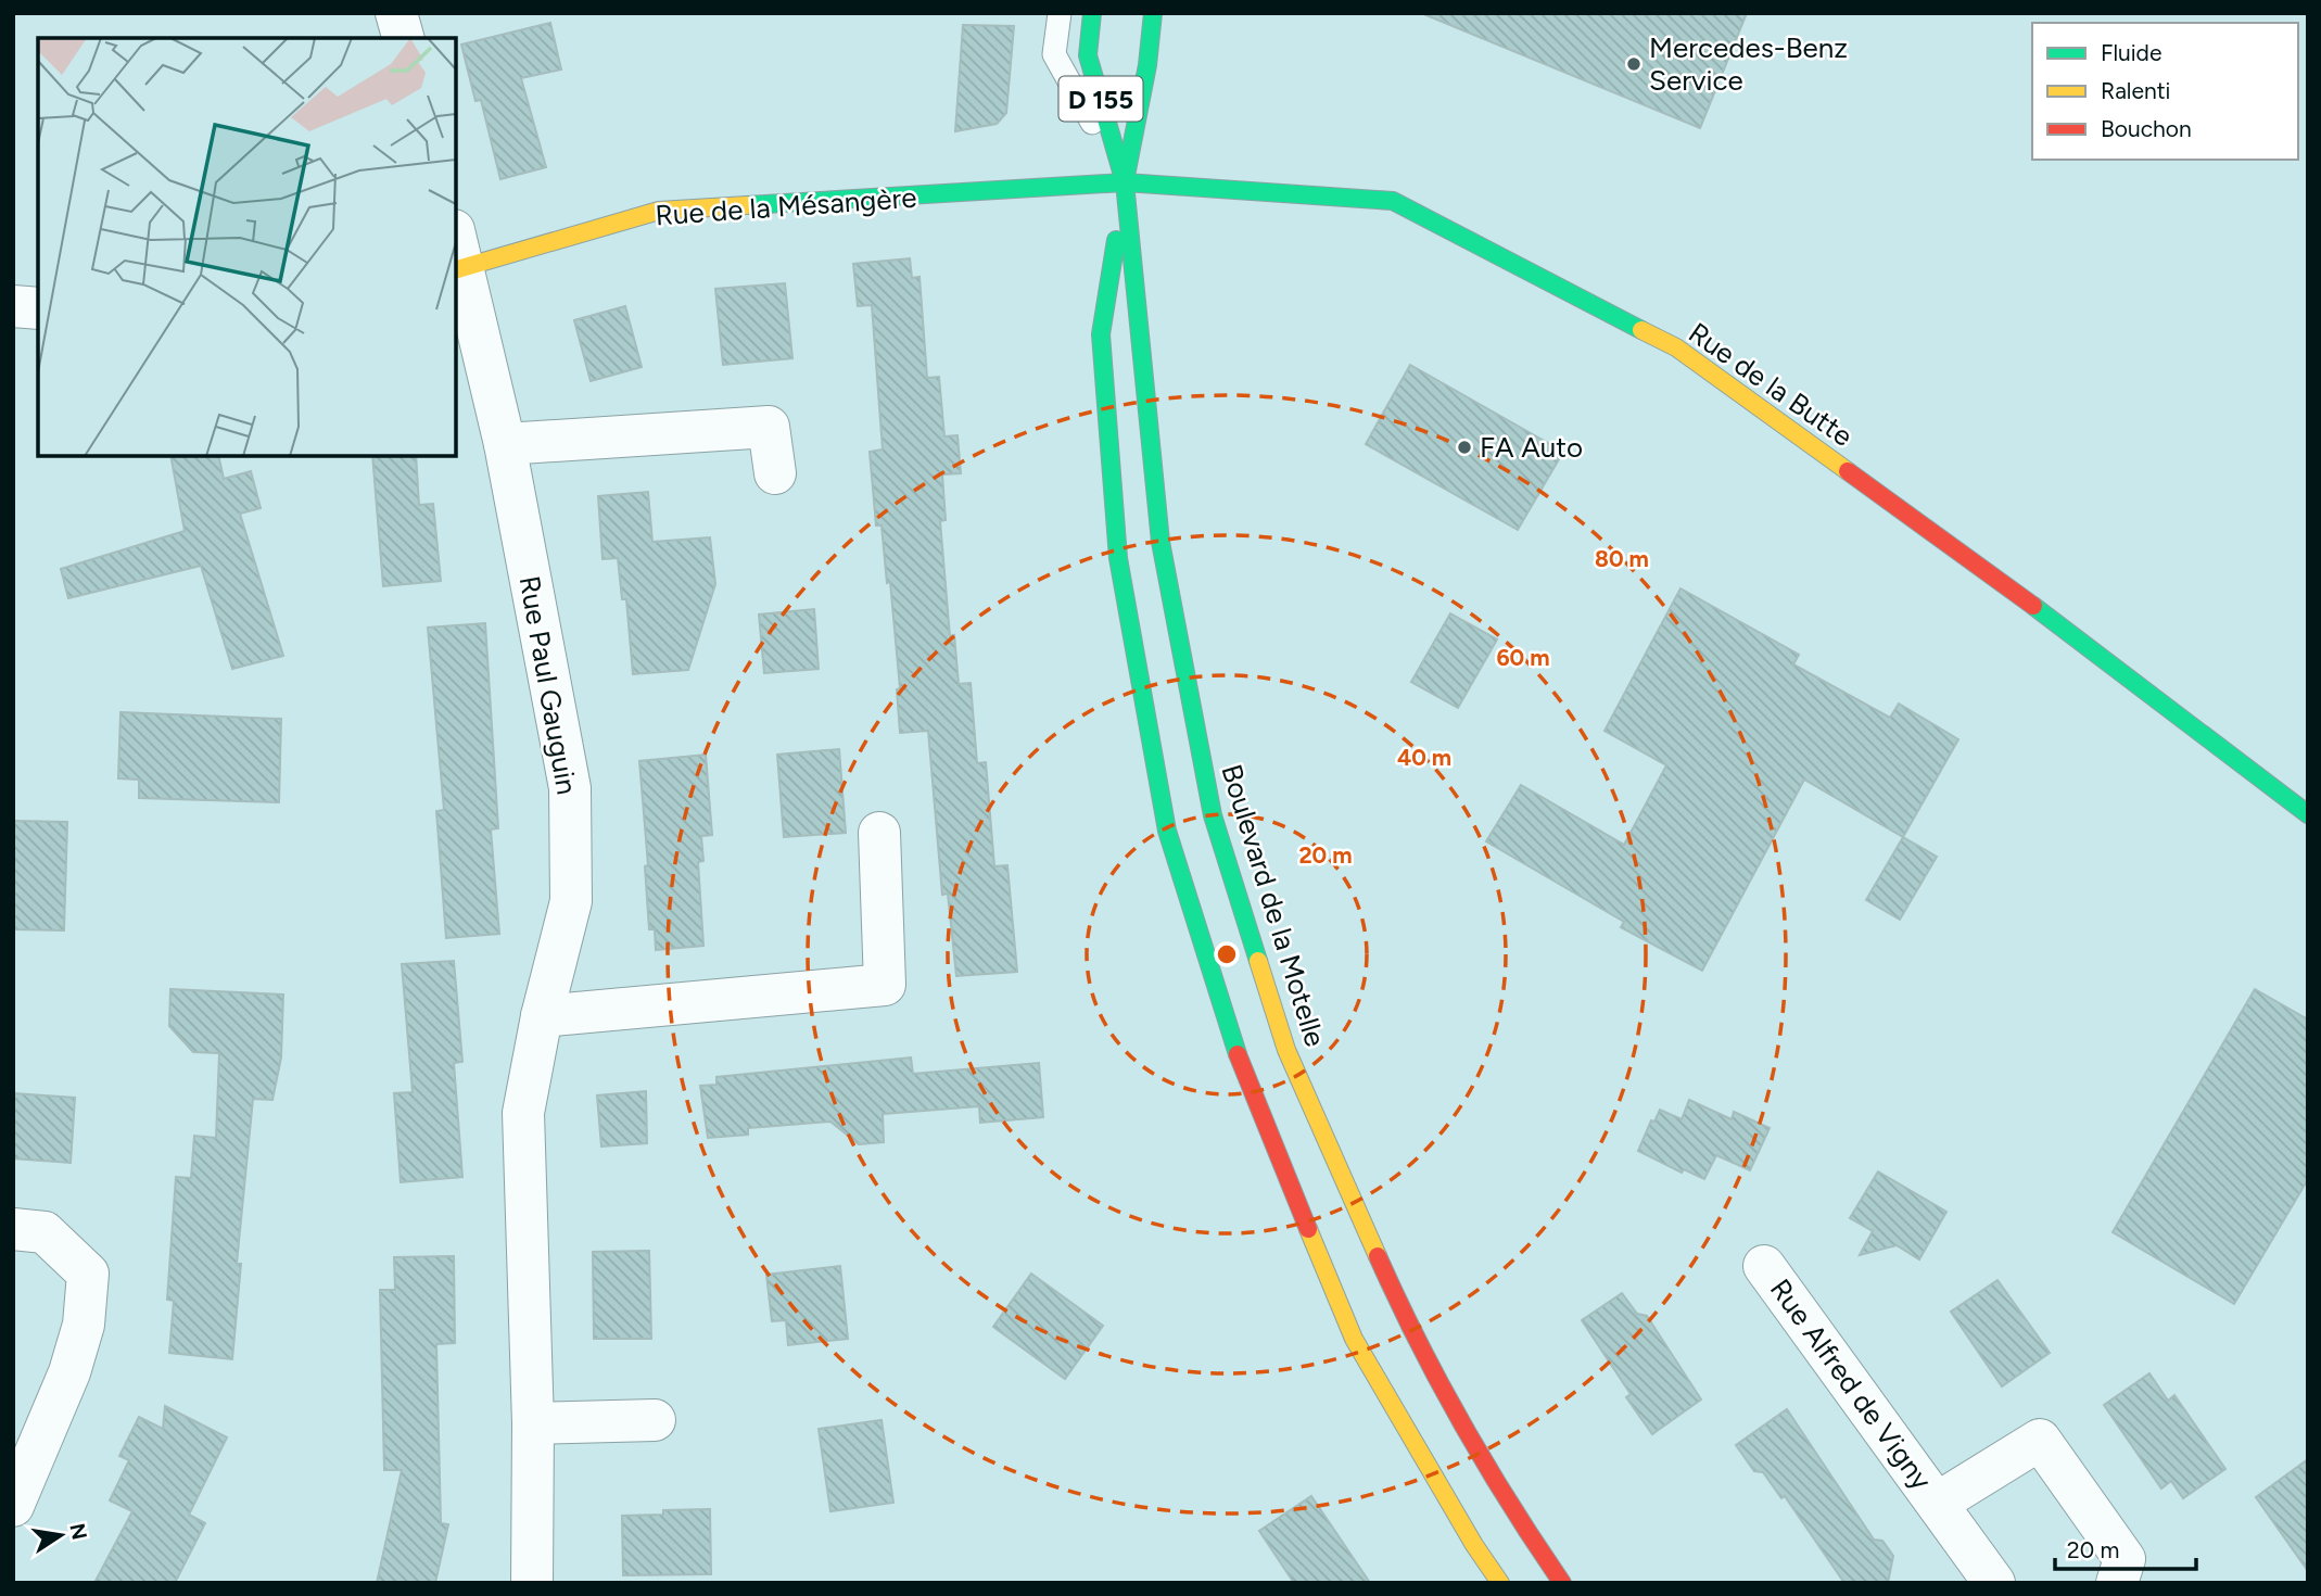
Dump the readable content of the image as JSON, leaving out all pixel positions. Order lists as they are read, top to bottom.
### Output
{
  "streets": {
    "main road": [
      "D 155",
      "Rue de la Mésangère",
      "Rue de la Butte",
      "Boulevard de la Motelle"
    ],
    "street": ["Rue Paul Gauguin", "Rue Alfred de Vigny"]
  },
  "crossings": [
    ["Rue de la Mésangère", "Rue de la Butte"],
    ["Rue de la Mésangère", "Rue Paul Gauguin"],
    ["Rue de la Mésangère", "Boulevard de la Motelle"],
    ["Rue de la Butte", "Boulevard de la Motelle"]
  ],
  "places": ["Mercedes-Benz Service", "FA Auto"],
  "legend": ["Fluide", "Ralenti", "Bouchon"],
  "scale_bar": "20 m",
  "north": "right",
  "rings": [
    "80 m",
    "60 m",
    "40 m",
    "20 m"
  ]
}
